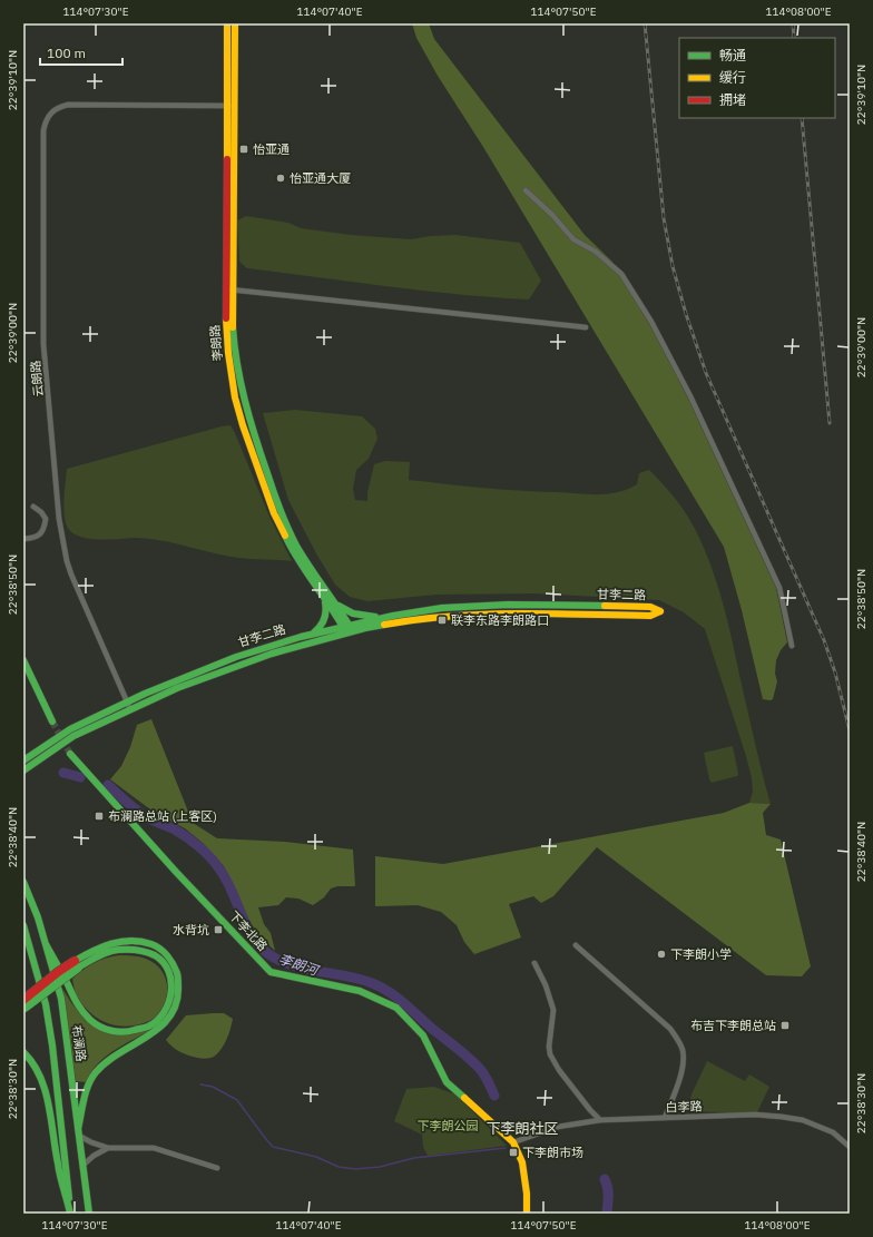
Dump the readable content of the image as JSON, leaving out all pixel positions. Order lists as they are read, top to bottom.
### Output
{
  "streets": {
    "main road": [
      "李朗路",
      "甘李二路",
      "下李北路",
      "布澜路"
    ],
    "street": ["云朗路", "白李路"]
  },
  "crossings": [
    ["李朗路", "云朗路"],
    ["李朗路", "甘李二路"],
    ["云朗路", "甘李二路"],
    ["下李北路", "白李路"]
  ],
  "districts": ["下李朗社区"],
  "water": ["李朗河"],
  "parks": ["下李朗公园"],
  "places": {
    "transit": [
      "怡亚通",
      "联李东路李朗路口",
      "布澜路总站 (上客区)",
      "水背坑",
      "布吉下李朗总站",
      "下李朗市场"
    ],
    "other": ["怡亚通大厦", "下李朗小学"]
  },
  "legend": ["畅通", "缓行", "拥堵"],
  "scale_bar": "100 m",
  "coordinates": [
    "114°07'30\"E",
    "114°07'40\"E",
    "114°07'50\"E",
    "114°08'00\"E",
    "22°39'10\"N",
    "22°39'00\"N",
    "22°38'50\"N",
    "22°38'40\"N",
    "22°38'30\"N"
  ]
}
